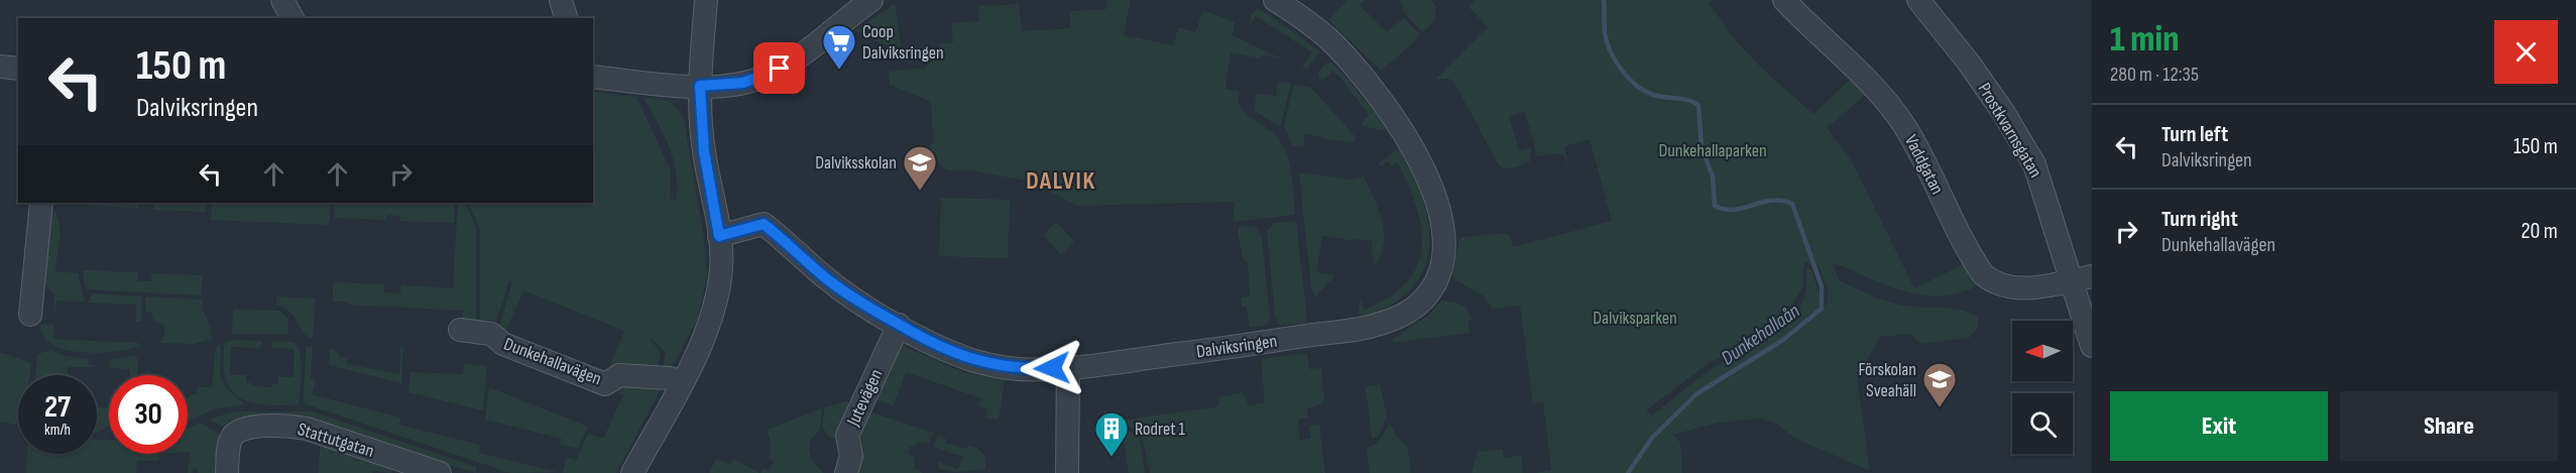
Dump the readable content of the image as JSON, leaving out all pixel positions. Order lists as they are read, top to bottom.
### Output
{
  "streets": {
    "street": [
      "Prostkvarnsgatan",
      "Vaddgatan",
      "Dalviksringen",
      "Dunkehallavägen",
      "Jutevägen",
      "Stattutgatan"
    ]
  },
  "crossings": [
    ["Prostkvarnsgatan", "Vaddgatan"],
    ["Dalviksringen", "Jutevägen"]
  ],
  "districts": ["DALVIK"],
  "water": ["Dunkehallaån"],
  "parks": ["Dunkehallaparken", "Dalviksparken"],
  "places": {
    "supermarket": ["Coop Dalviksringen"],
    "school or university": ["Dalviksskolan", "Förskolan Sveahäll"],
    "building": ["Rodret 1"]
  },
  "north": "left",
  "page": {
    "heading": ["1 min", "280 m · 12:35"],
    "turn": ["150 m", "Dalviksringen"],
    "list": [
      {
        "name": "Turn left",
        "note": "Dalviksringen",
        "value": "150 m"
      },
      {
        "name": "Turn right",
        "note": "Dunkehallavägen",
        "value": "20 m"
      }
    ],
    "speed": "27 km/h",
    "limit": "30",
    "buttons": ["Exit", "Share"]
  }
}
